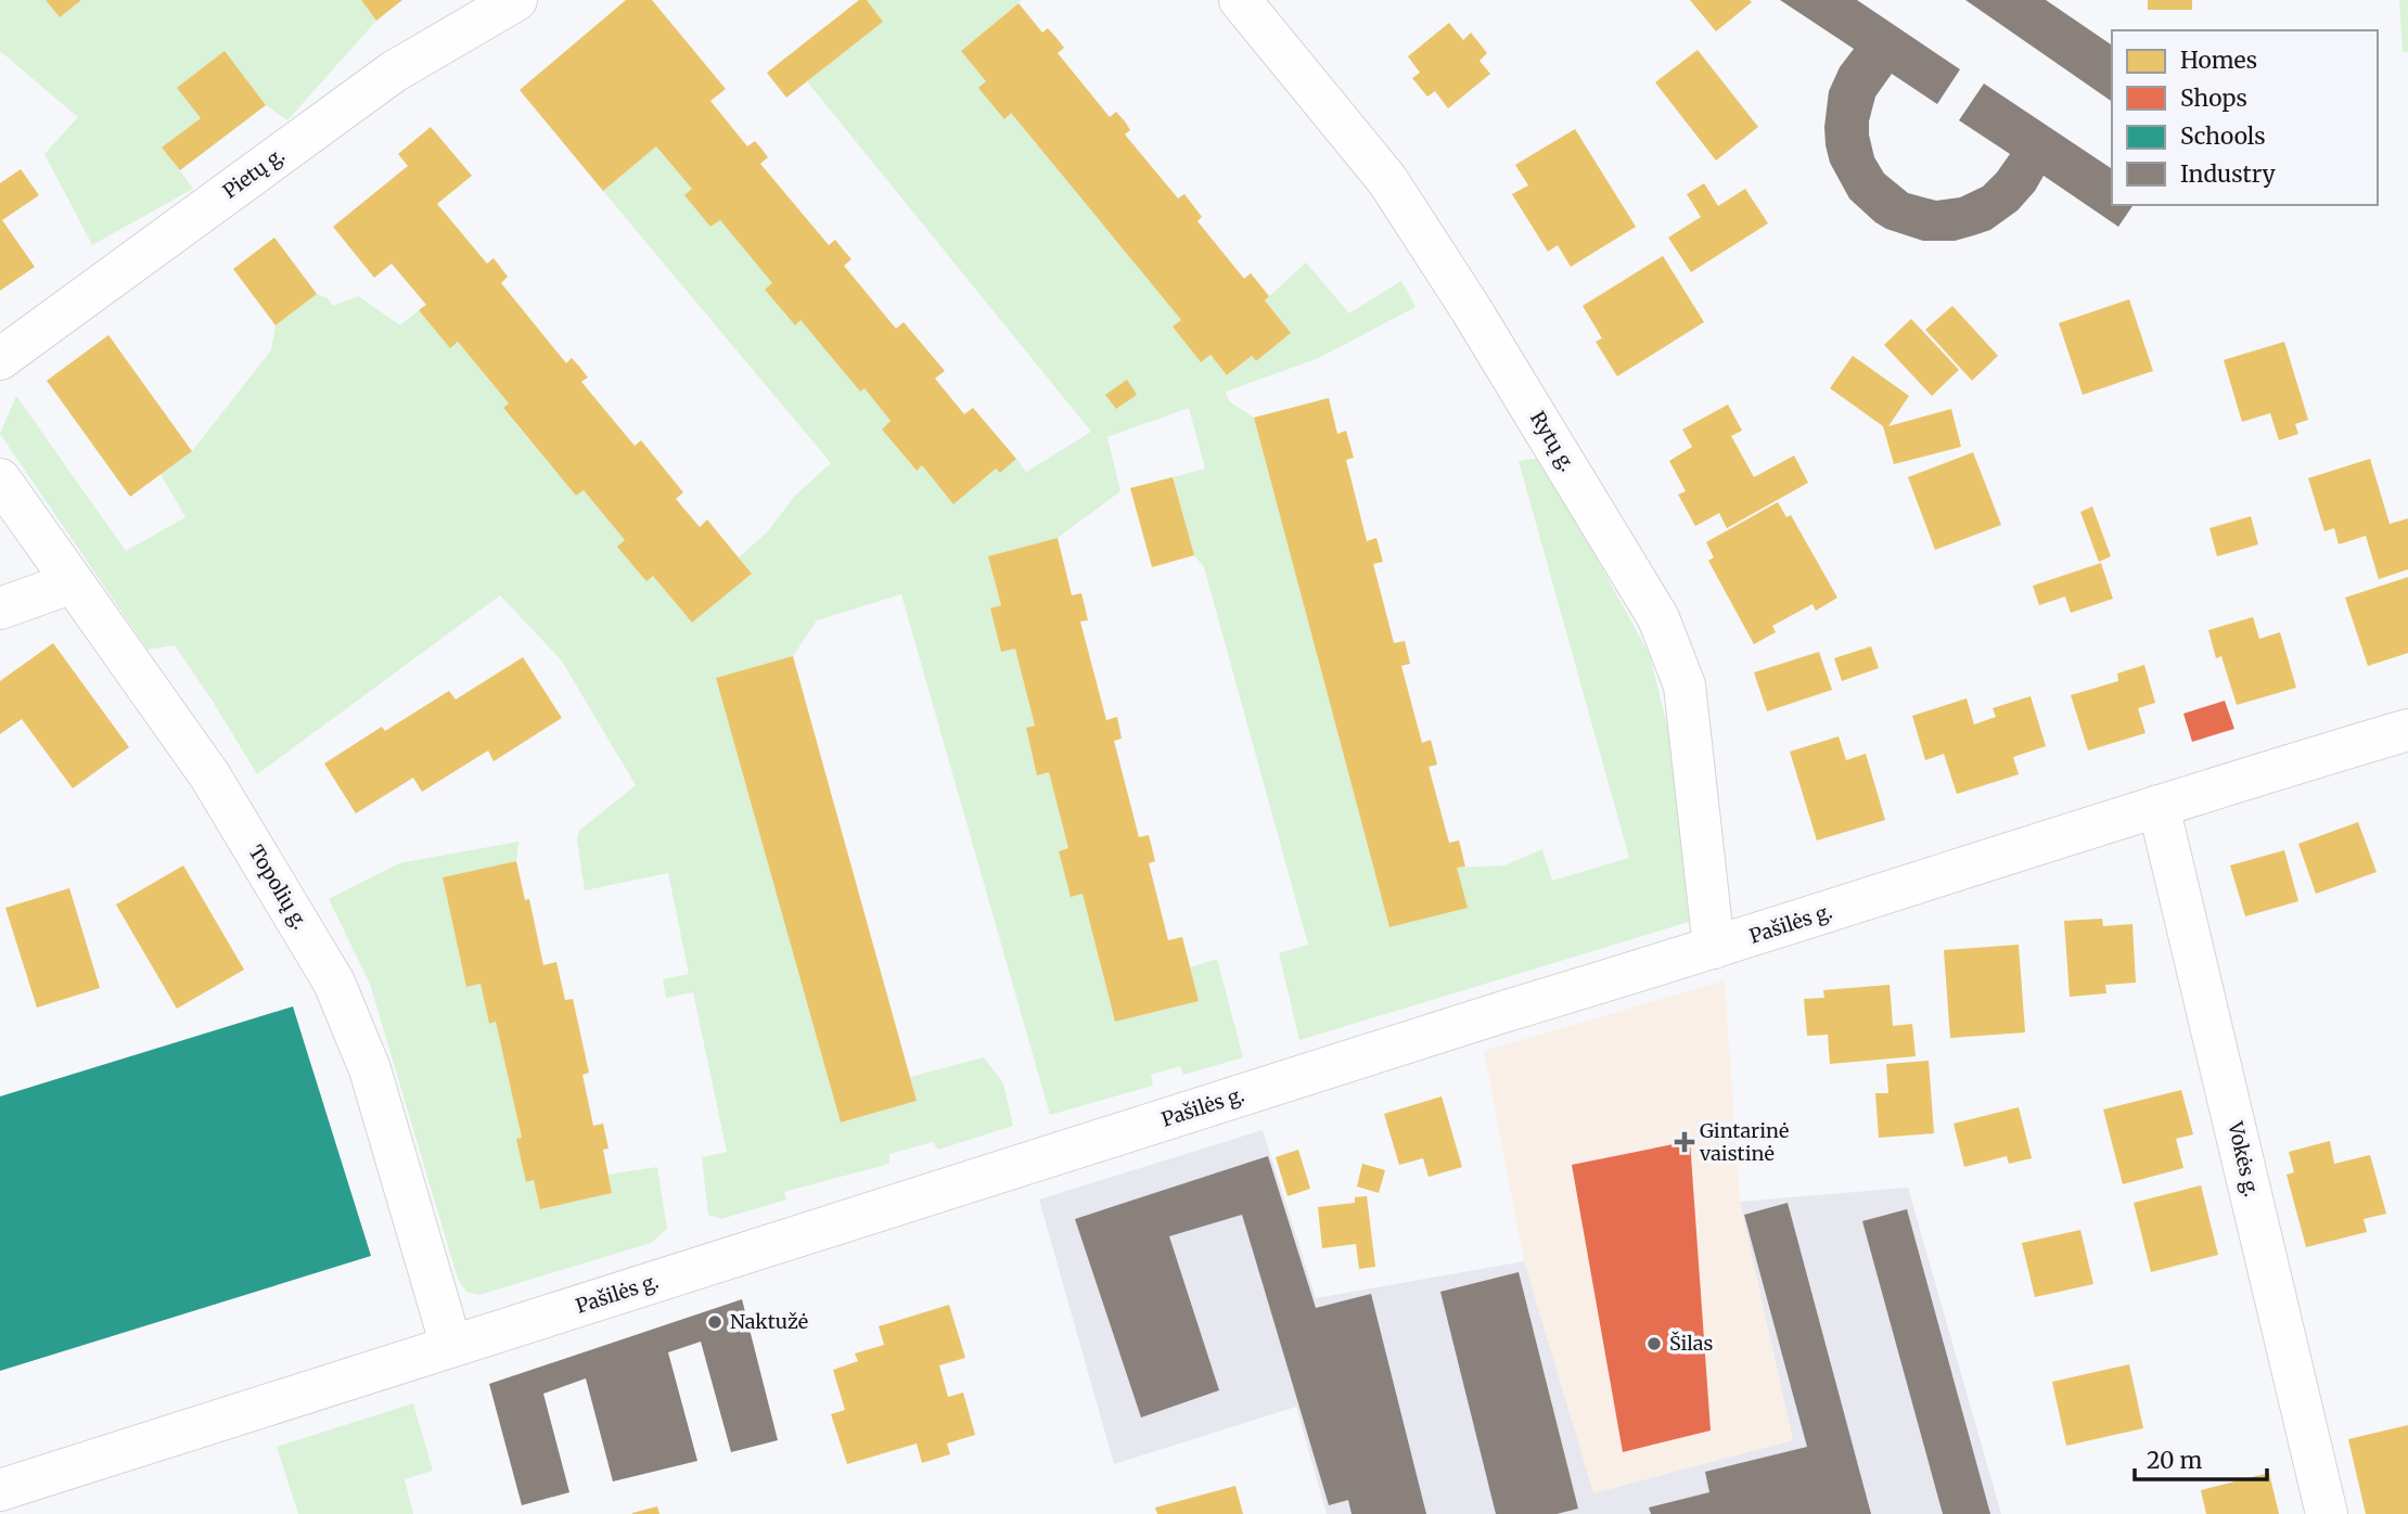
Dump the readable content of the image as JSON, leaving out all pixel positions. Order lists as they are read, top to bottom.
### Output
{
  "streets": {
    "street": [
      "Pietų g.",
      "Rytų g.",
      "Topolių g.",
      "Pašilės g.",
      "Vokės g."
    ]
  },
  "crossings": [
    ["Rytų g.", "Pašilės g."],
    ["Topolių g.", "Pašilės g."],
    ["Pašilės g.", "Vokės g."]
  ],
  "places": {
    "health": ["Gintarinė vaistinė"],
    "other": ["Naktužė", "Šilas"]
  },
  "legend": [
    "Homes",
    "Shops",
    "Schools",
    "Industry"
  ],
  "scale_bar": "20 m"
}
